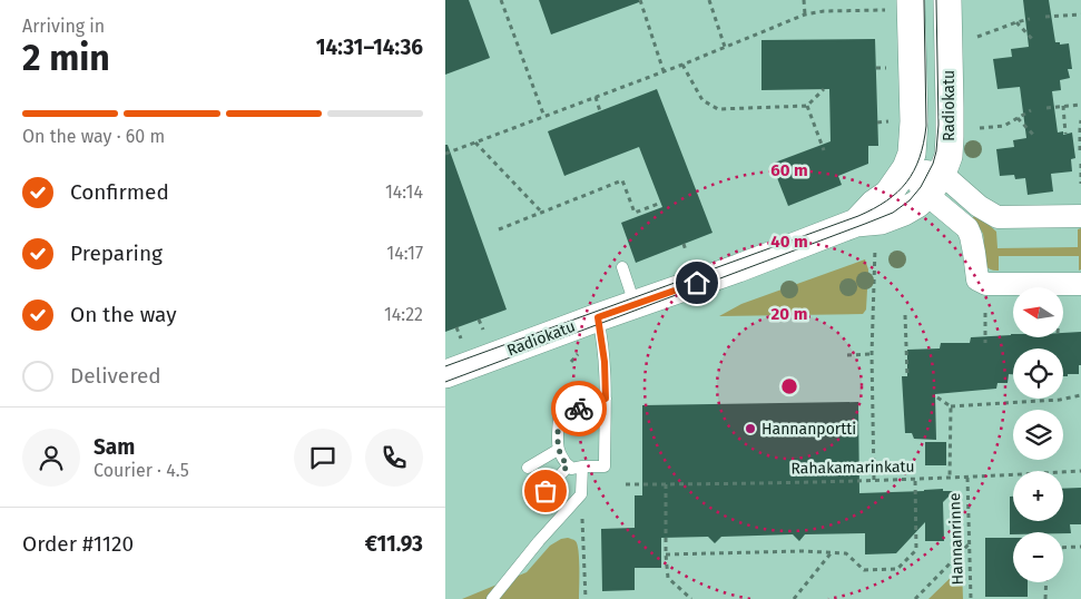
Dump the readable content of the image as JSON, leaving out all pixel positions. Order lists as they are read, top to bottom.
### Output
{
  "streets": {
    "street": ["Radiokatu"],
    "path": ["Rahakamarinkatu", "Hannanrinne"]
  },
  "crossings": [
    ["Rahakamarinkatu", "Hannanrinne"]
  ],
  "places": ["Hannanportti"],
  "north": "left",
  "page": {
    "heading": ["2 min", "Arriving in", "14:31–14:36"],
    "panel": [
      "Sam",
      "Courier · 4.5",
      "Order #1120",
      "€11.93"
    ],
    "bar": "On the way · 60 m",
    "list": [
      ["Confirmed", "14:14"],
      ["Preparing", "14:17"],
      ["On the way", "14:22"],
      "Delivered"
    ],
    "map_buttons": ["+", "−"]
  },
  "rings": ["60 m", "40 m", "20 m"]
}
